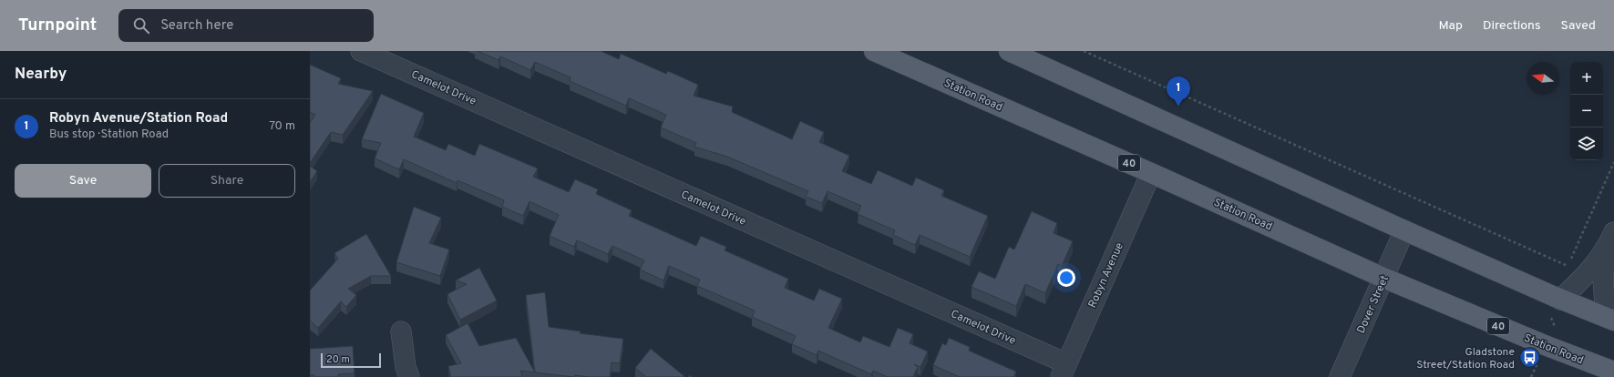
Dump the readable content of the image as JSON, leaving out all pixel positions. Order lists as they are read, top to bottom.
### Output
{
  "streets": {
    "main road": ["Station Road", "40"],
    "street": ["Camelot Drive", "Robyn Avenue", "Dover Street"]
  },
  "crossings": [
    ["Camelot Drive", "Robyn Avenue"],
    ["Station Road", "Robyn Avenue"],
    ["Station Road", "Dover Street"]
  ],
  "places": {
    "bus stop": ["Gladstone Street/Station Road"]
  },
  "scale_bar": "20 m",
  "north": "left",
  "page": {
    "header": "Turnpoint",
    "search": "Search here",
    "nav": ["Map", "Directions", "Saved"],
    "heading": "Nearby",
    "map_buttons": ["+", "−"],
    "pins": "1",
    "list": [
      {
        "mark": "1",
        "name": "Robyn Avenue/Station Road",
        "note": "Bus stop · Station Road",
        "value": "70 m"
      }
    ],
    "buttons": ["Save", "Share"],
    "scale": "20 m"
  }
}
